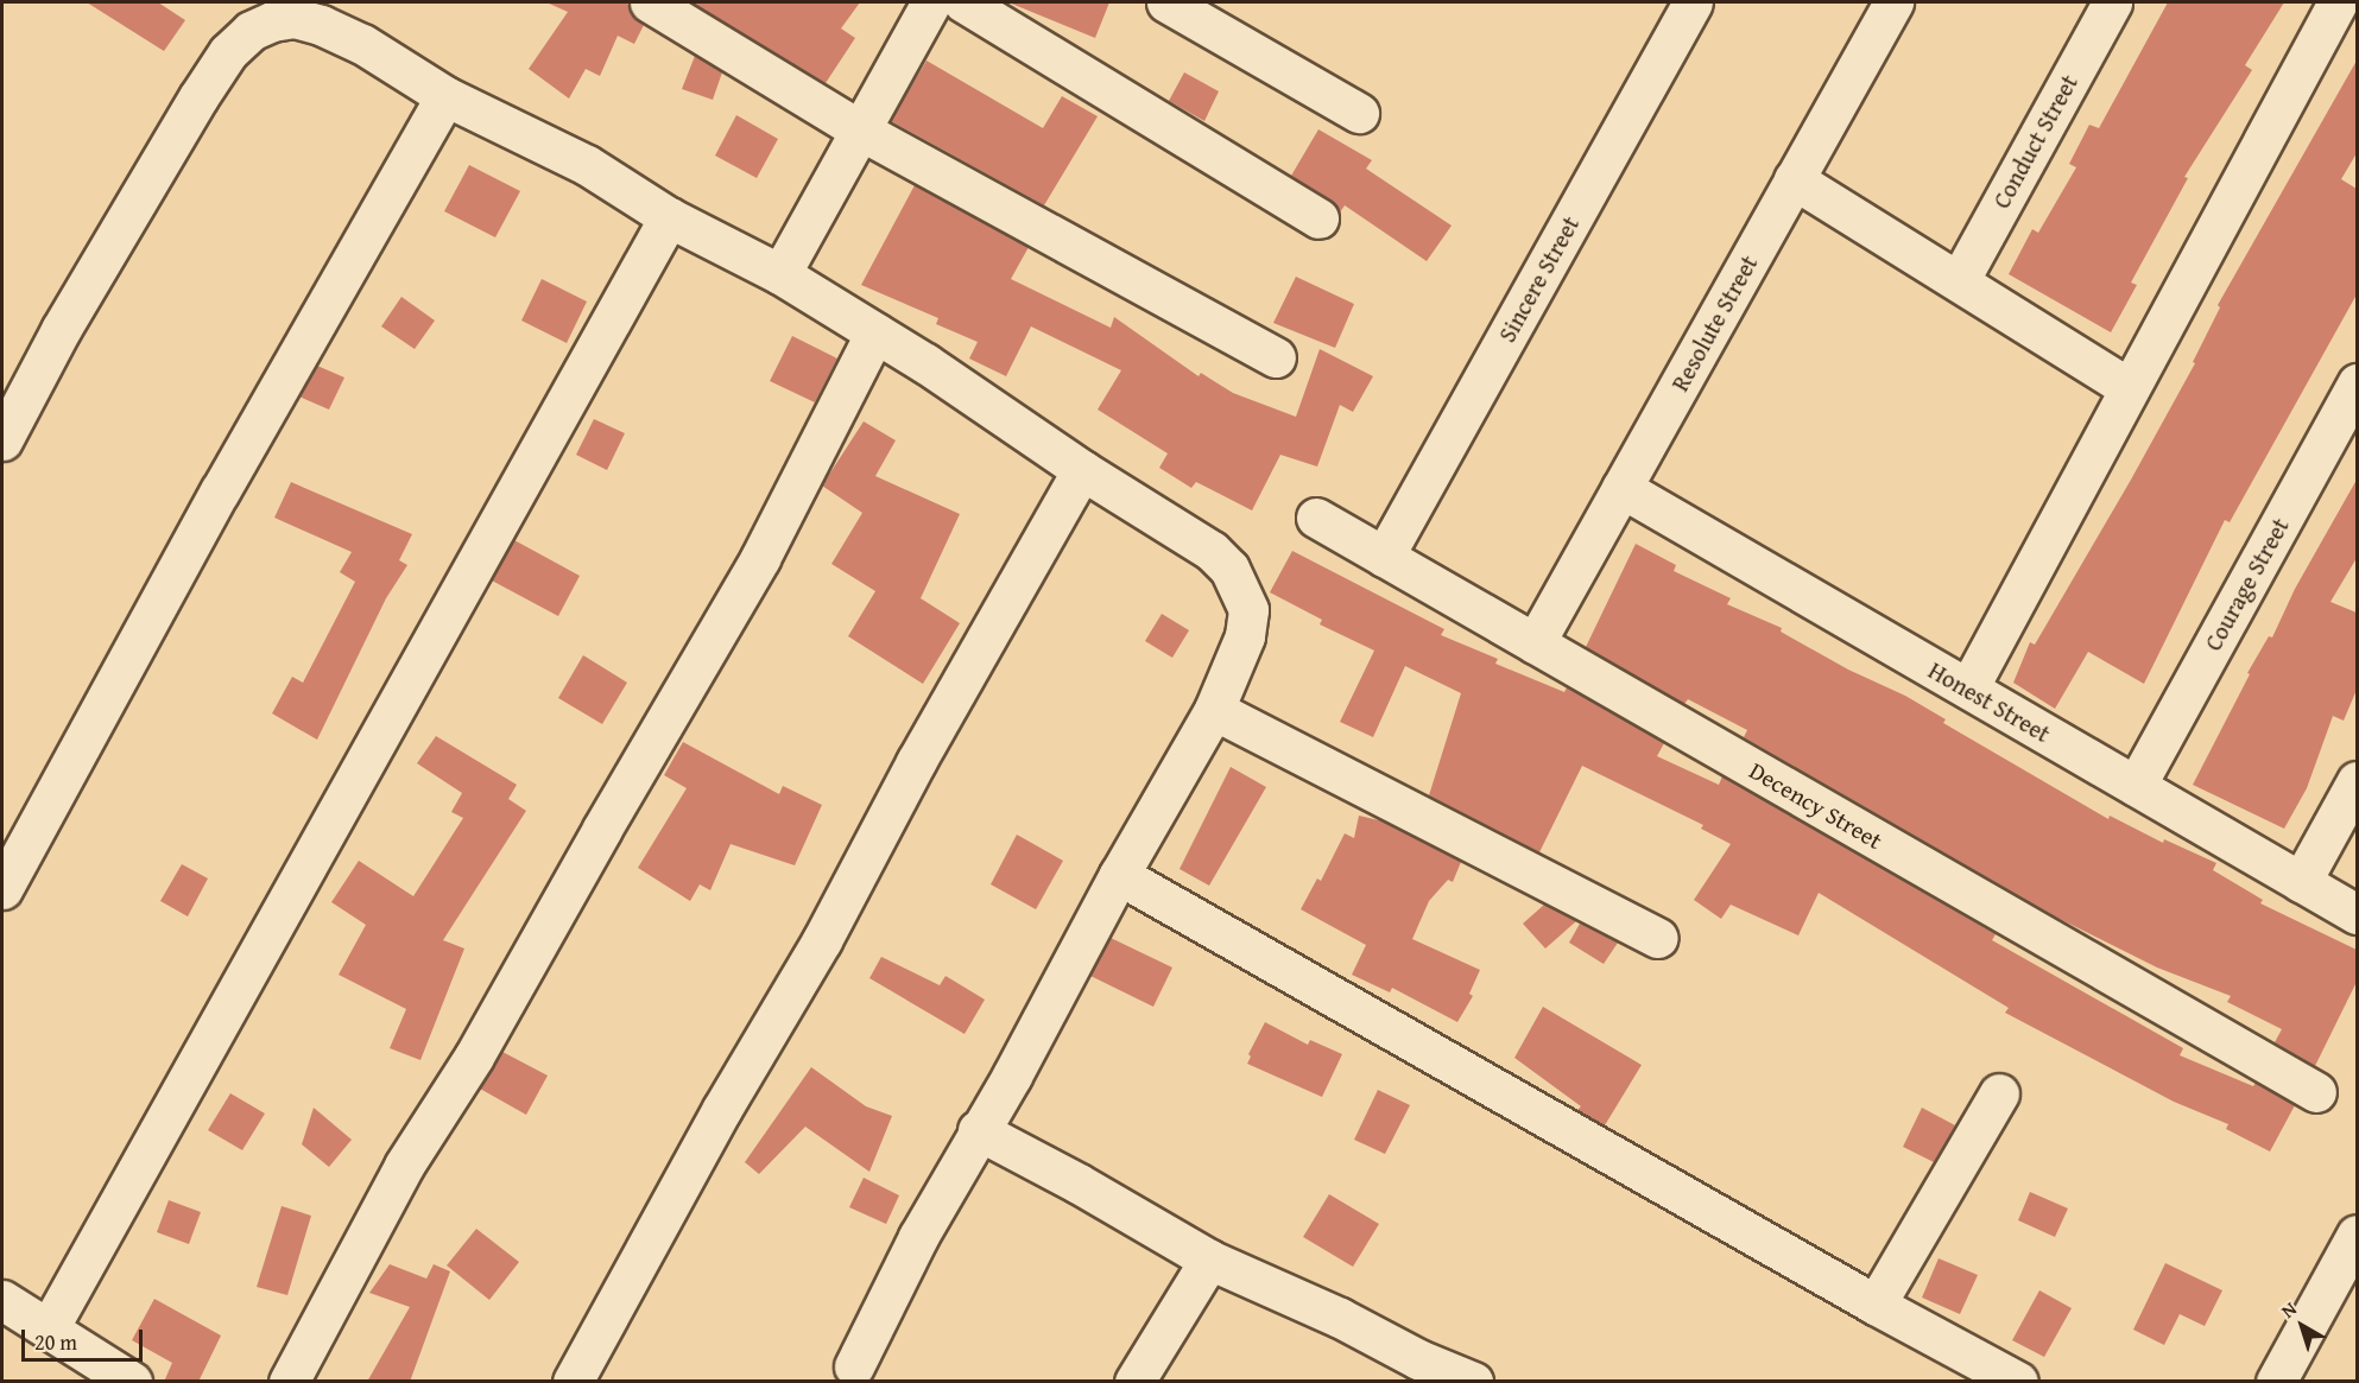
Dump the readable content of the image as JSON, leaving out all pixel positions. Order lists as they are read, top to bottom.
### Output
{
  "streets": {
    "street": [
      "Conduct Street",
      "Sincere Street",
      "Resolute Street",
      "Courage Street",
      "Honest Street",
      "Decency Street"
    ]
  },
  "crossings": [
    ["Sincere Street", "Decency Street"],
    ["Resolute Street", "Honest Street"],
    ["Resolute Street", "Decency Street"],
    ["Courage Street", "Honest Street"]
  ],
  "scale_bar": "20 m",
  "north": "top left"
}
